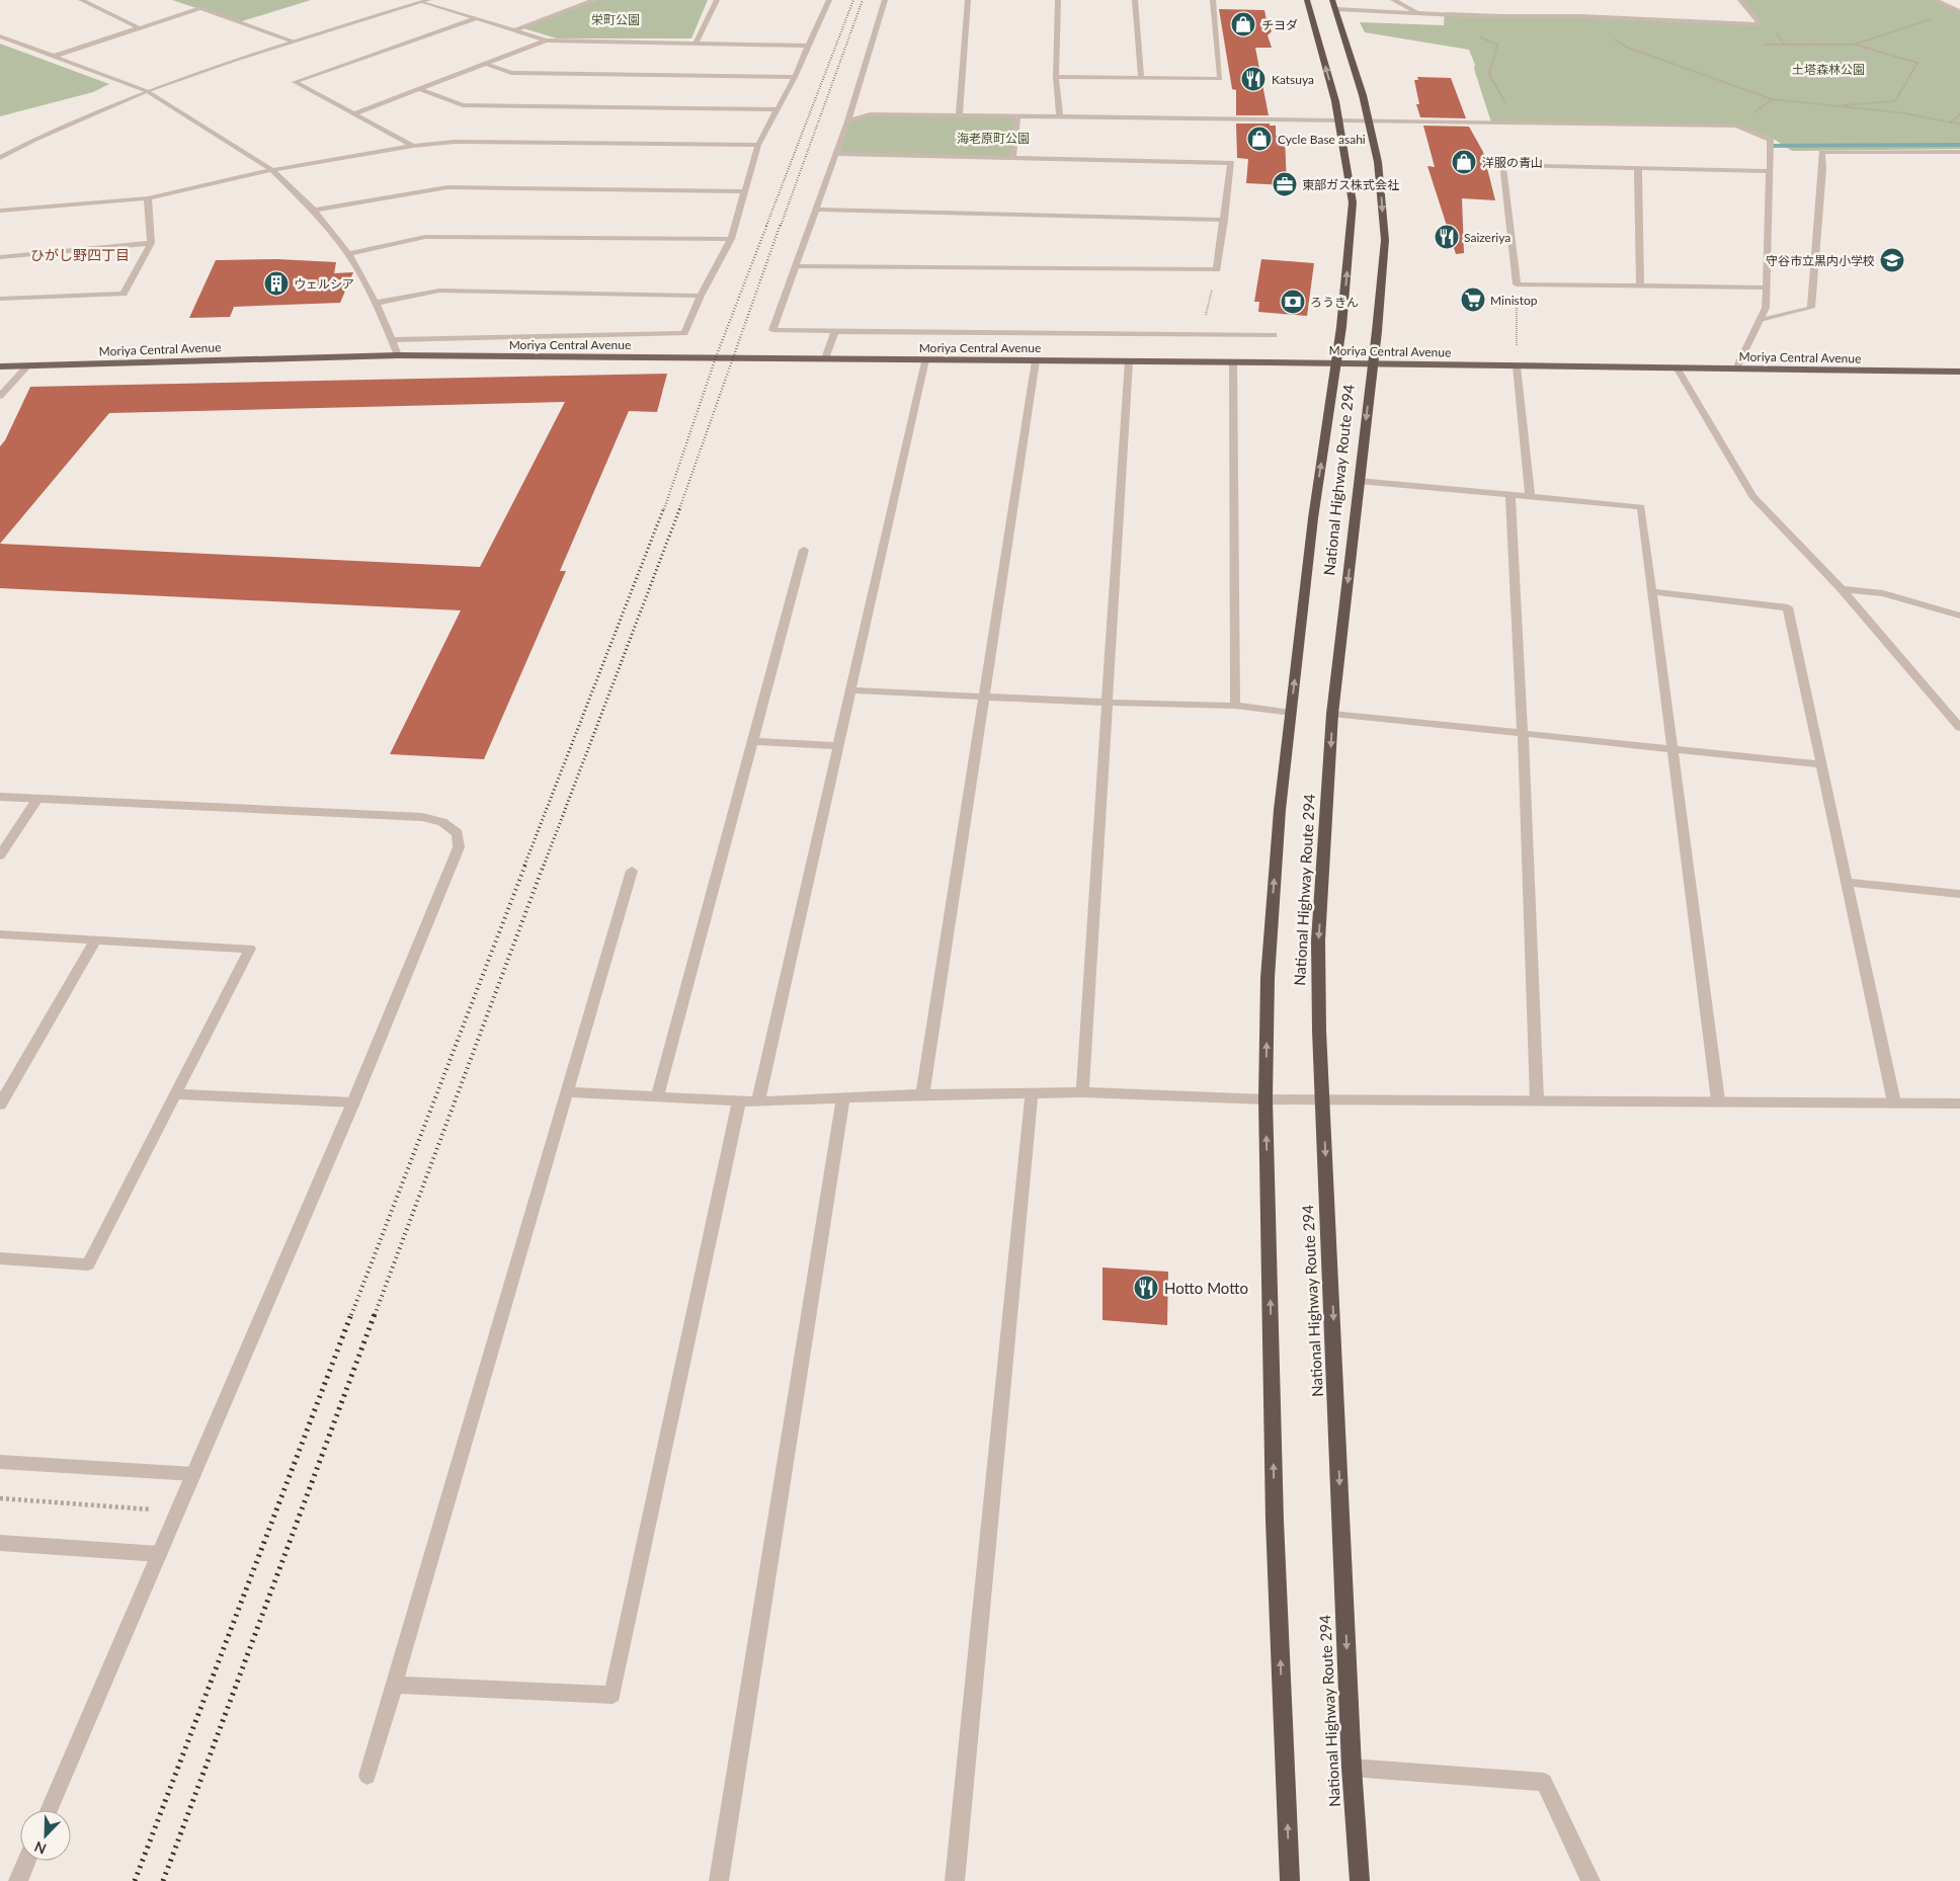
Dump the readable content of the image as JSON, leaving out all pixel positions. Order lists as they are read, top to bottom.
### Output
{
  "streets": {
    "highway": ["National Highway Route 294"],
    "main road": ["Moriya Central Avenue"]
  },
  "crossings": [
    ["Moriya Central Avenue", "National Highway Route 294"]
  ],
  "districts": ["ひがし野四丁目"],
  "parks": ["栄町公園", "土塔森林公園", "海老原町公園"],
  "places": {
    "shop": ["チヨダ", "Cycle Base asahi", "洋服の青山"],
    "restaurant": ["Katsuya", "Saizeriya", "Hotto Motto"],
    "office": ["東部ガス株式会社"],
    "school or university": ["守谷市立黒内小学校"],
    "building": ["ウェルシア"],
    "supermarket": ["Ministop"],
    "bank": ["ろうきん"]
  },
  "north": "bottom left"
}
